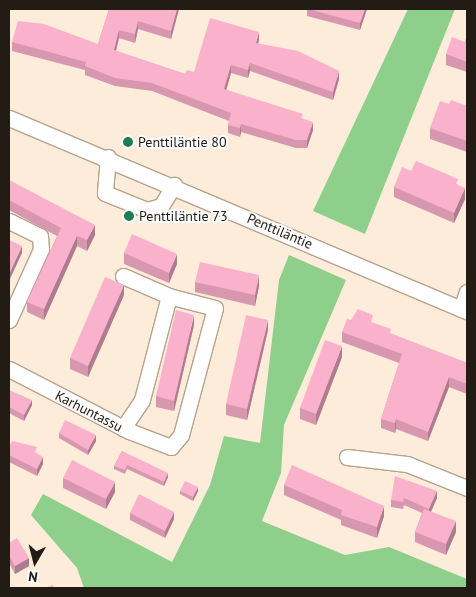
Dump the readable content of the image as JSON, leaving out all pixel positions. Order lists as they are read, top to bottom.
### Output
{
  "streets": {
    "street": ["Penttiläntie", "Karhuntassu"]
  },
  "places": ["Penttiläntie 80", "Penttiläntie 73"],
  "north": "bottom"
}
